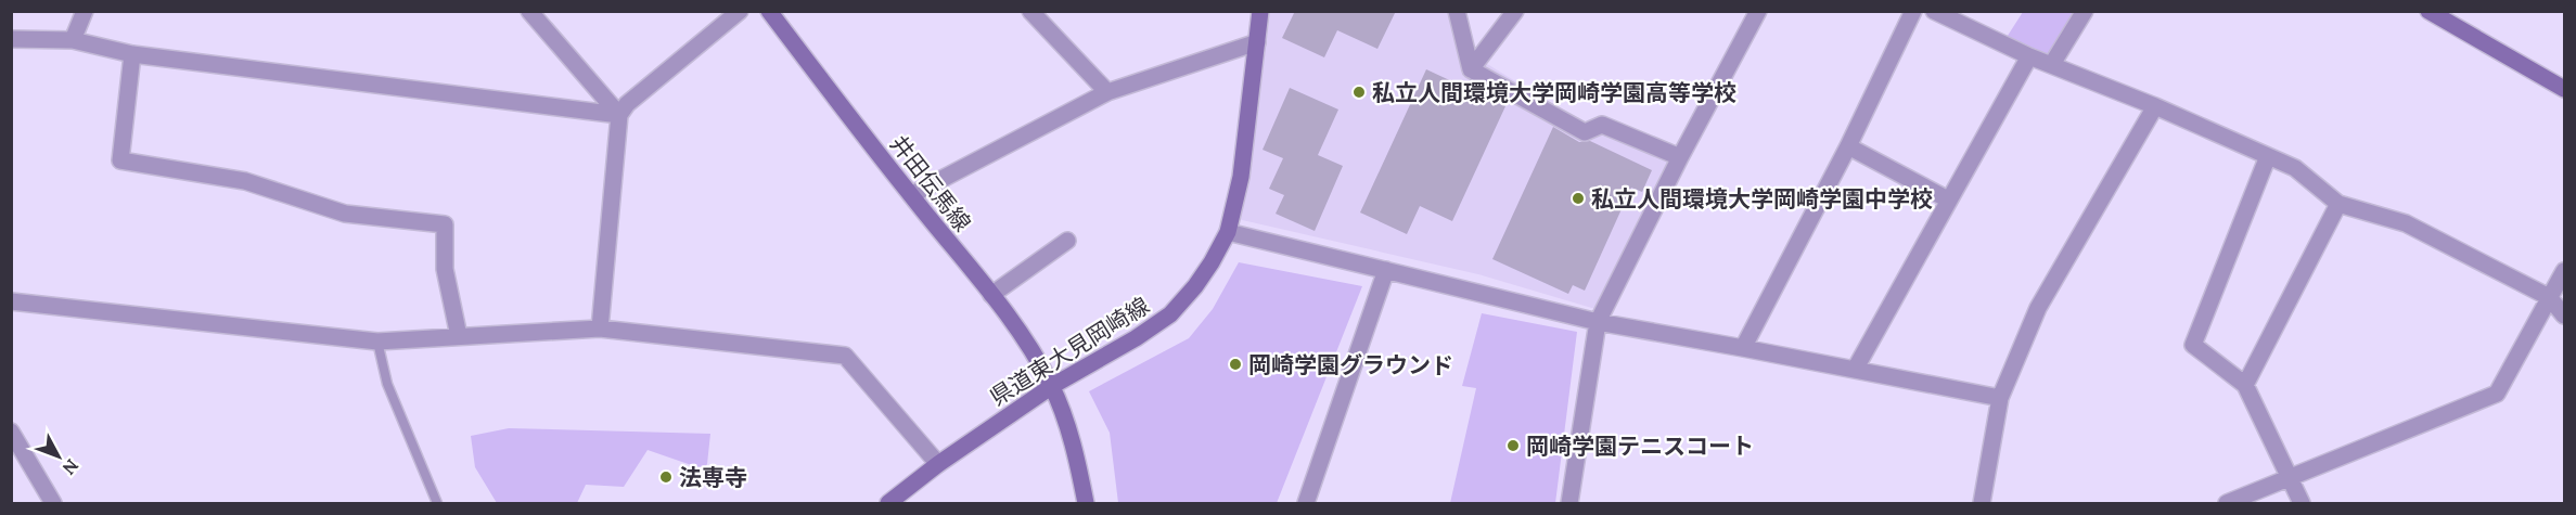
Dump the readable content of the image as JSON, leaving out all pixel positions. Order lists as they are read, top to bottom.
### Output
{
  "streets": {
    "street": ["井田伝馬線", "県道東大見岡崎線"]
  },
  "crossings": [
    ["井田伝馬線", "県道東大見岡崎線"]
  ],
  "places": [
    "私立人間環境大学岡崎学園高等学校",
    "私立人間環境大学岡崎学園中学校",
    "岡崎学園グラウンド",
    "岡崎学園テニスコート",
    "法専寺"
  ],
  "north": "bottom right"
}
